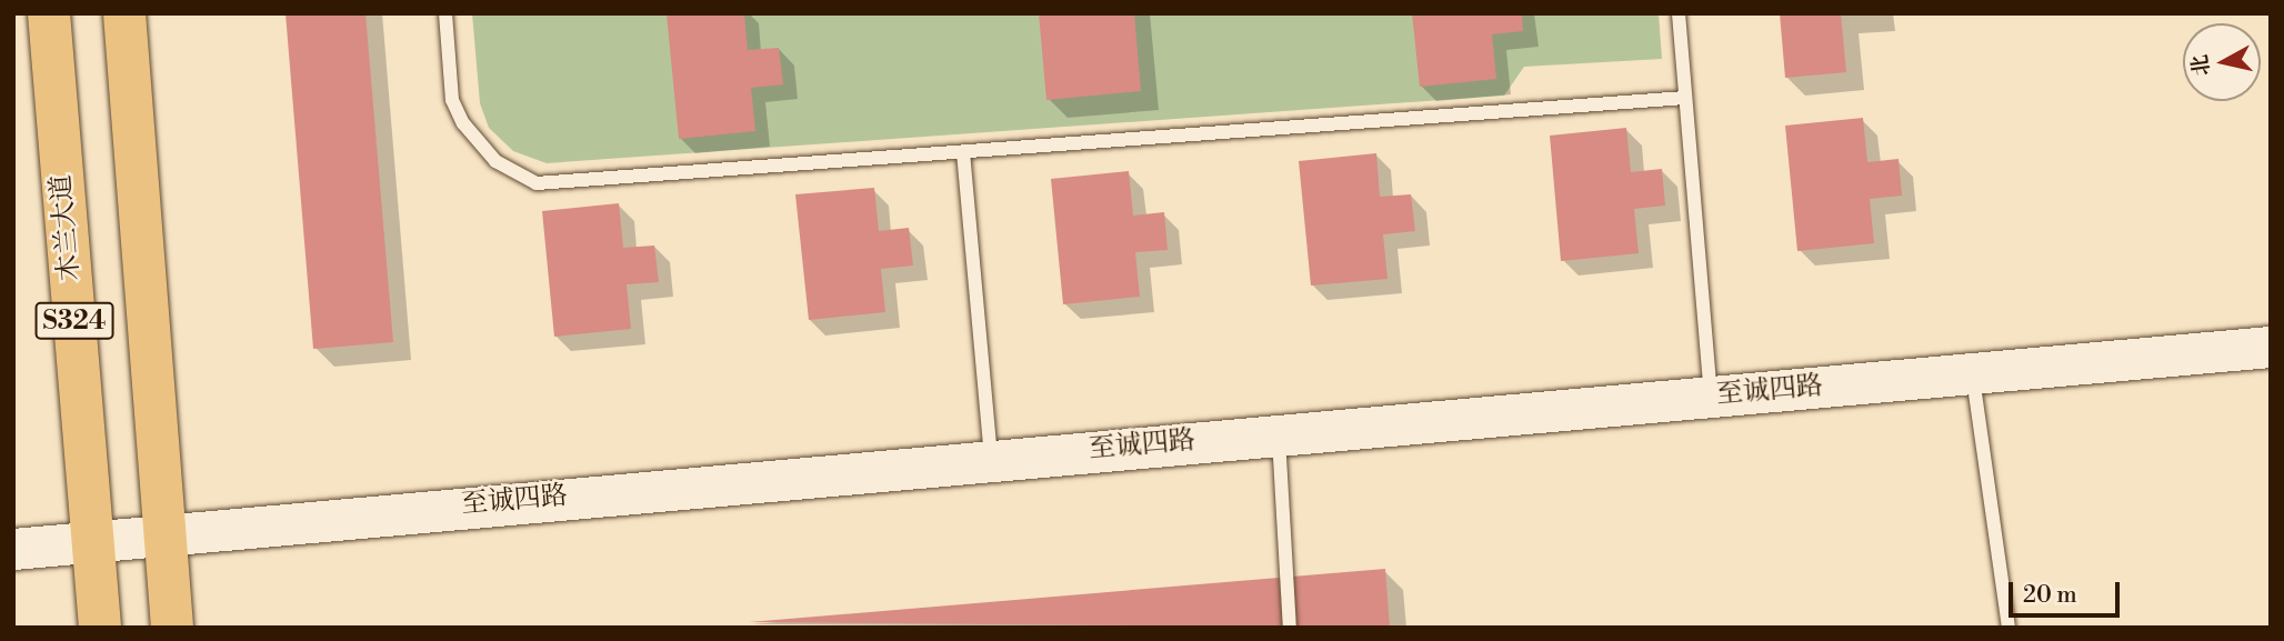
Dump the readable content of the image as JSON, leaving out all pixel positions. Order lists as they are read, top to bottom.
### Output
{
  "streets": {
    "main road": ["木兰大道", "S324", "至诚四路"]
  },
  "crossings": [
    ["木兰大道", "至诚四路"]
  ],
  "scale_bar": "20 m",
  "north": "left"
}
